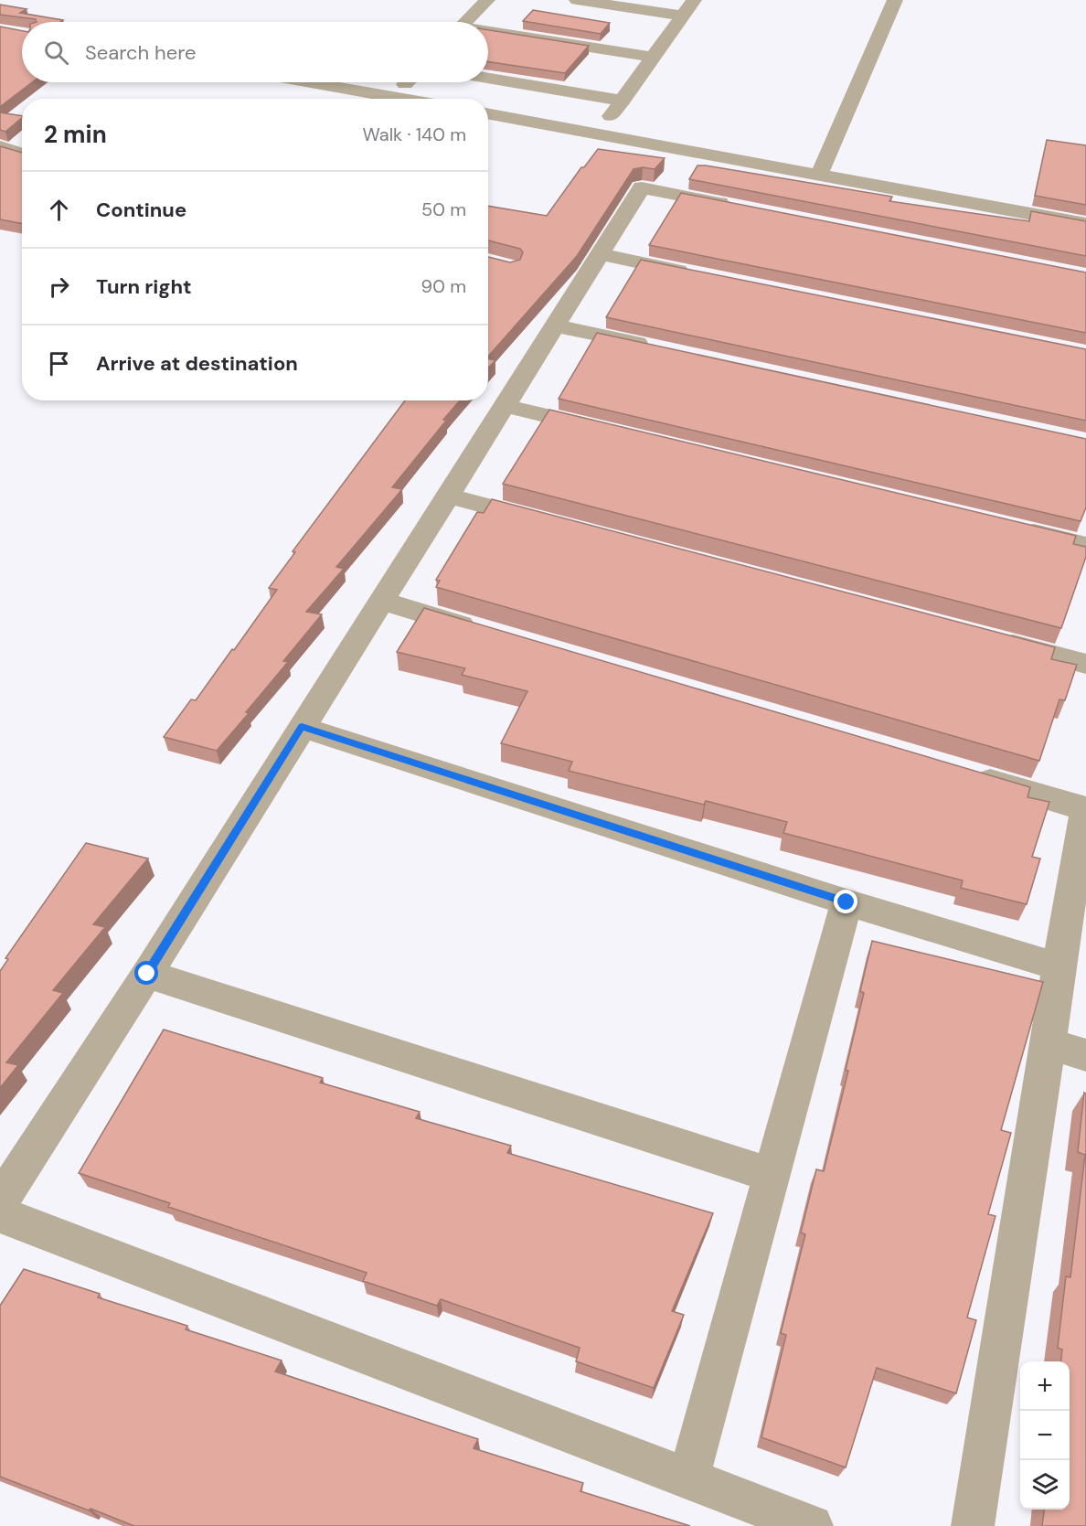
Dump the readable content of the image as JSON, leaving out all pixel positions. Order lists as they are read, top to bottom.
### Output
{
  "page": {
    "search": "Search here",
    "heading": ["2 min", "Walk · 140 m"],
    "list": [
      ["Continue", "50 m"],
      ["Turn right", "90 m"],
      "Arrive at destination"
    ],
    "map_buttons": ["+", "−"]
  }
}
